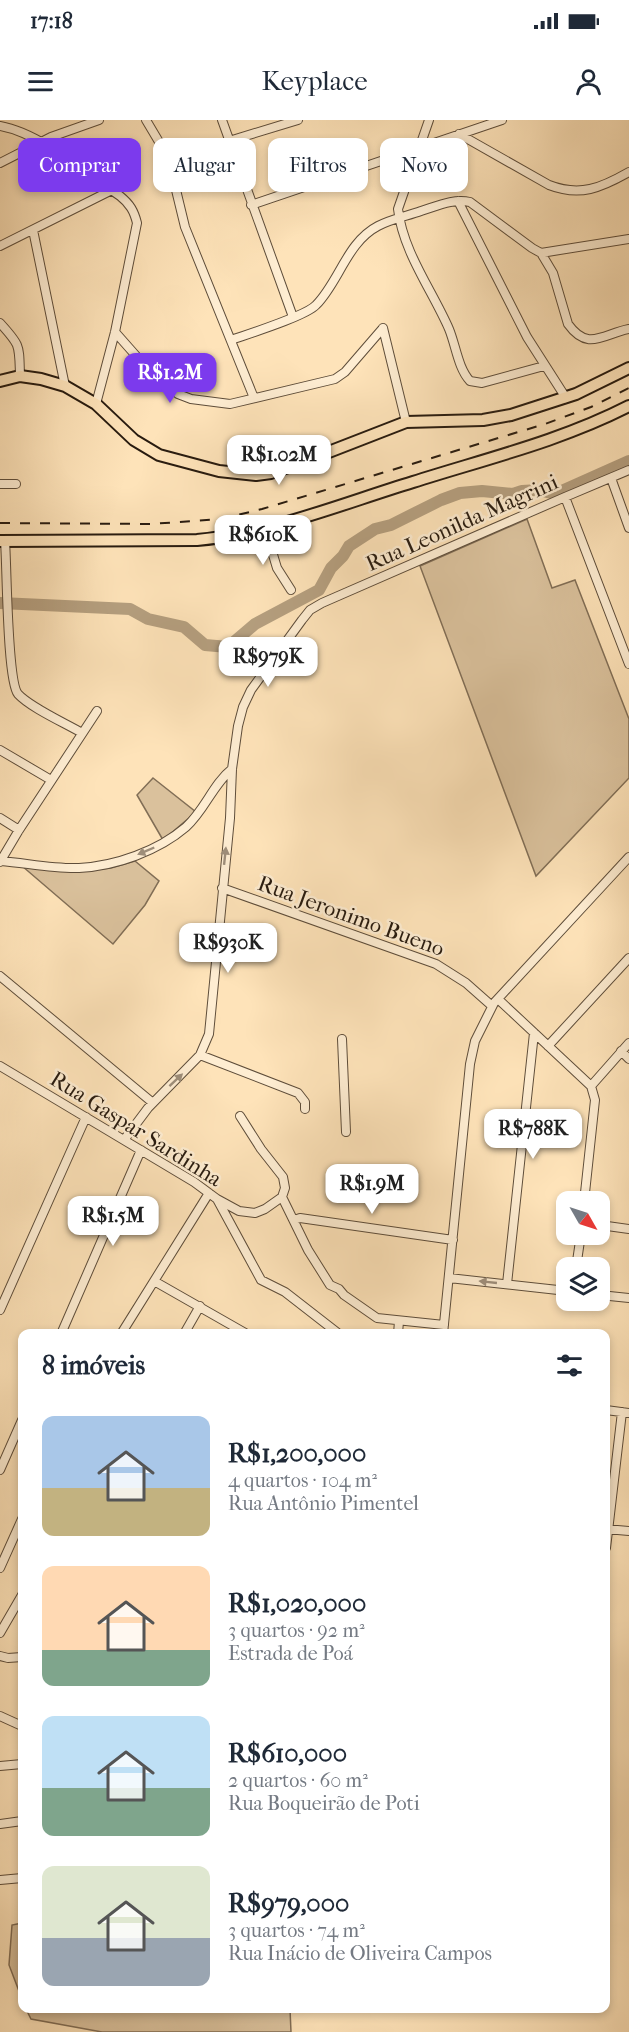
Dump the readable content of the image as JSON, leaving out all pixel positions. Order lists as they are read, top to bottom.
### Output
{
  "streets": {
    "street": ["Rua Leonilda Magrini", "Rua Jeronimo Bueno", "Rua Gaspar Sardinha"]
  },
  "north": "bottom right",
  "page": {
    "status": "17:18",
    "header": "Keyplace",
    "chip": [
      "Comprar",
      "Alugar",
      "Filtros",
      "Novo"
    ],
    "price": [
      "R$1.2M",
      "R$1.02M",
      "R$610K",
      "R$979K",
      "R$930K",
      "R$788K",
      "R$1.9M",
      "R$1.5M"
    ],
    "heading": "8 imóveis",
    "list": [
      {
        "name": "R$1,200,000",
        "note": "4 quartos · 104 m² · Rua Antônio Pimentel"
      },
      {
        "name": "R$1,020,000",
        "note": "3 quartos · 92 m² · Estrada de Poá"
      },
      {
        "name": "R$610,000",
        "note": "2 quartos · 60 m² · Rua Boqueirão de Poti"
      },
      {
        "name": "R$979,000",
        "note": "3 quartos · 74 m² · Rua Inácio de Oliveira Campos"
      }
    ]
  }
}
